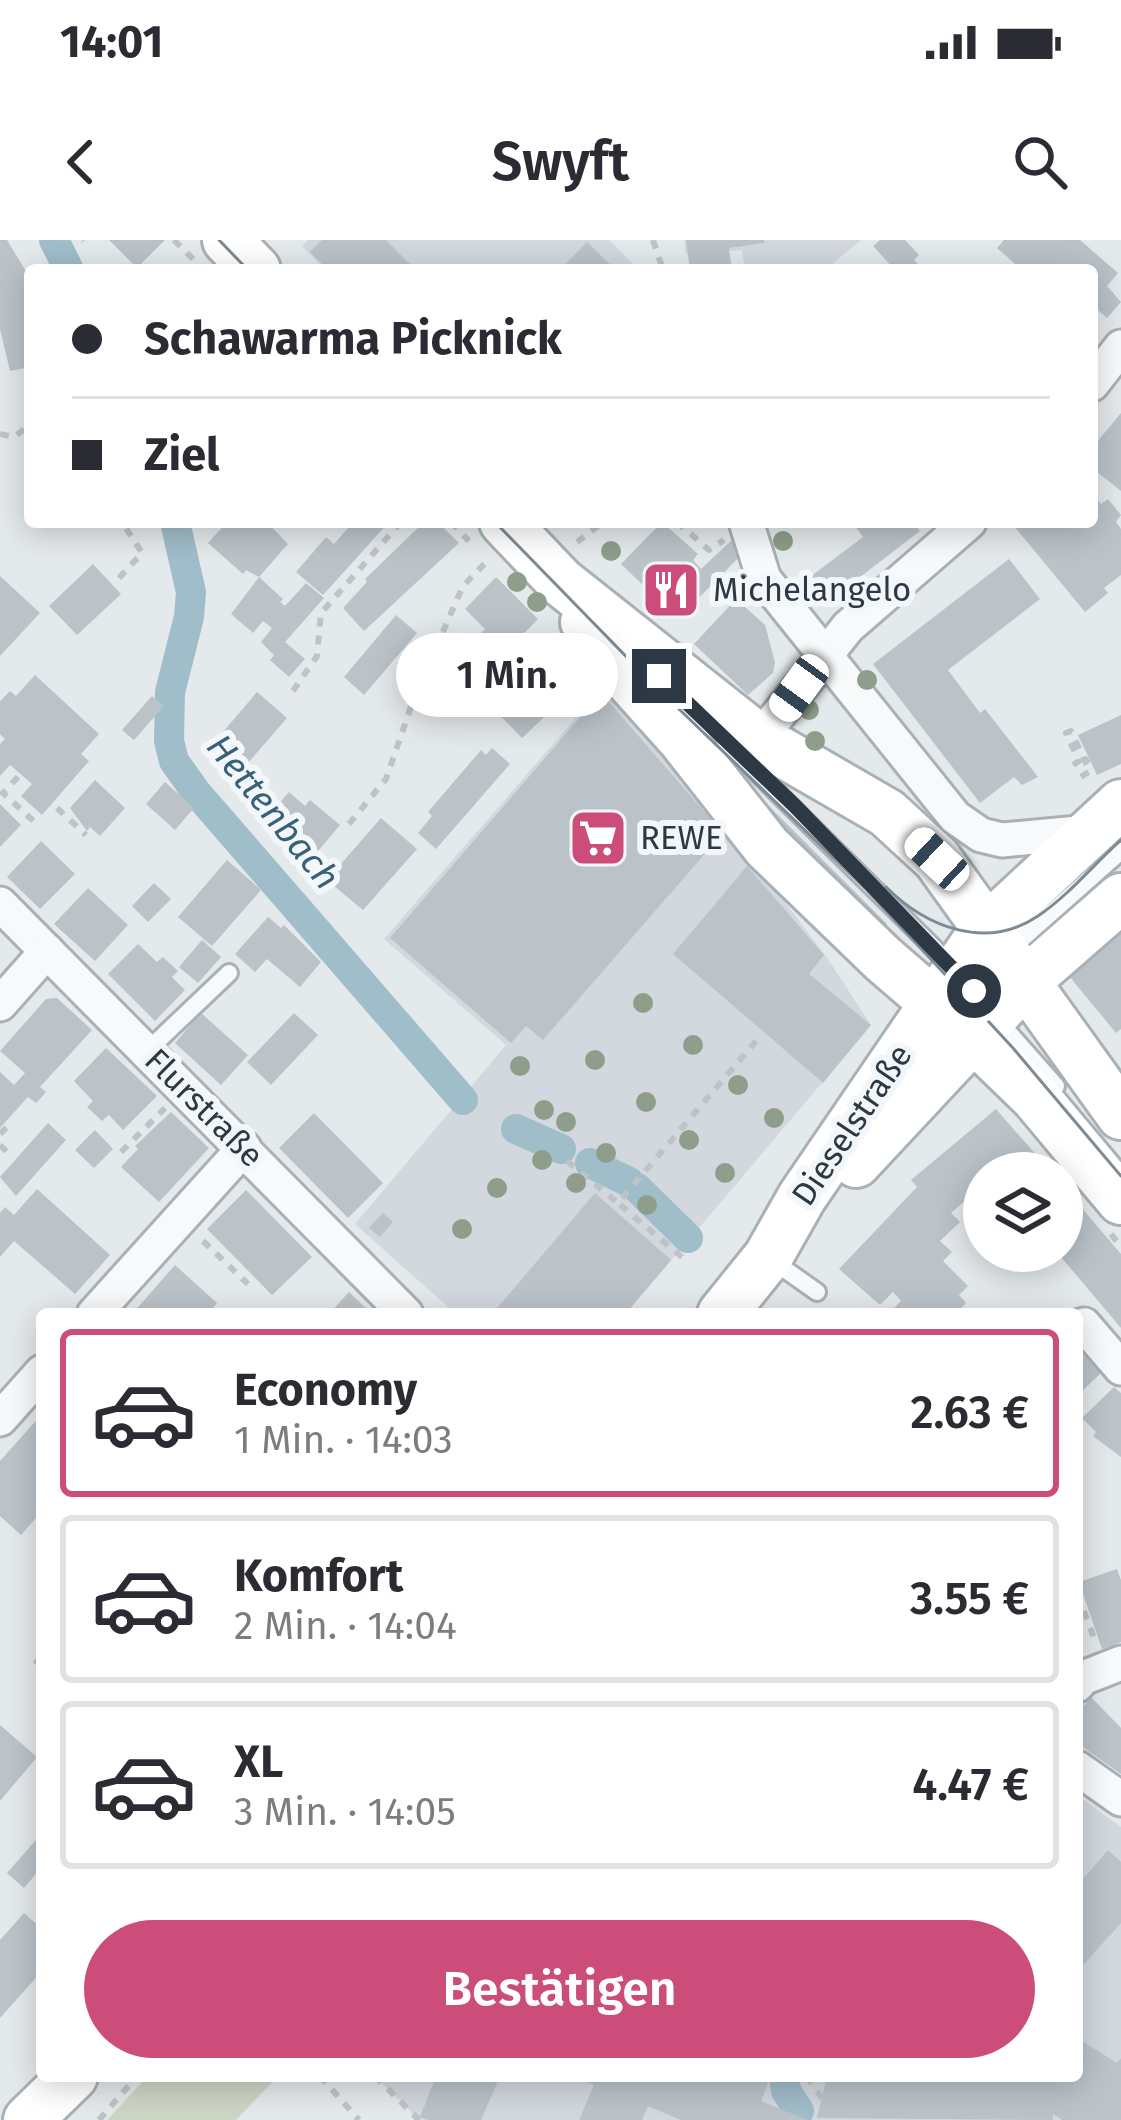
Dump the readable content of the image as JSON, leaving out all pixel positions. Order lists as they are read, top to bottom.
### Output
{
  "streets": {
    "main road": ["Dieselstraße"],
    "street": ["Flurstraße"]
  },
  "water": ["Hettenbach"],
  "places": {
    "restaurant": ["Michelangelo"],
    "supermarket": ["REWE"]
  },
  "page": {
    "status": "14:01",
    "header": "Swyft",
    "banner": ["Schawarma Picknick", "Ziel"],
    "bubble": "1 Min.",
    "list": [
      {
        "name": "Economy",
        "note": "1 Min. · 14:03",
        "value": "2.63 €"
      },
      {
        "name": "Komfort",
        "note": "2 Min. · 14:04",
        "value": "3.55 €"
      },
      {
        "name": "XL",
        "note": "3 Min. · 14:05",
        "value": "4.47 €"
      }
    ],
    "buttons": "Bestätigen"
  }
}
